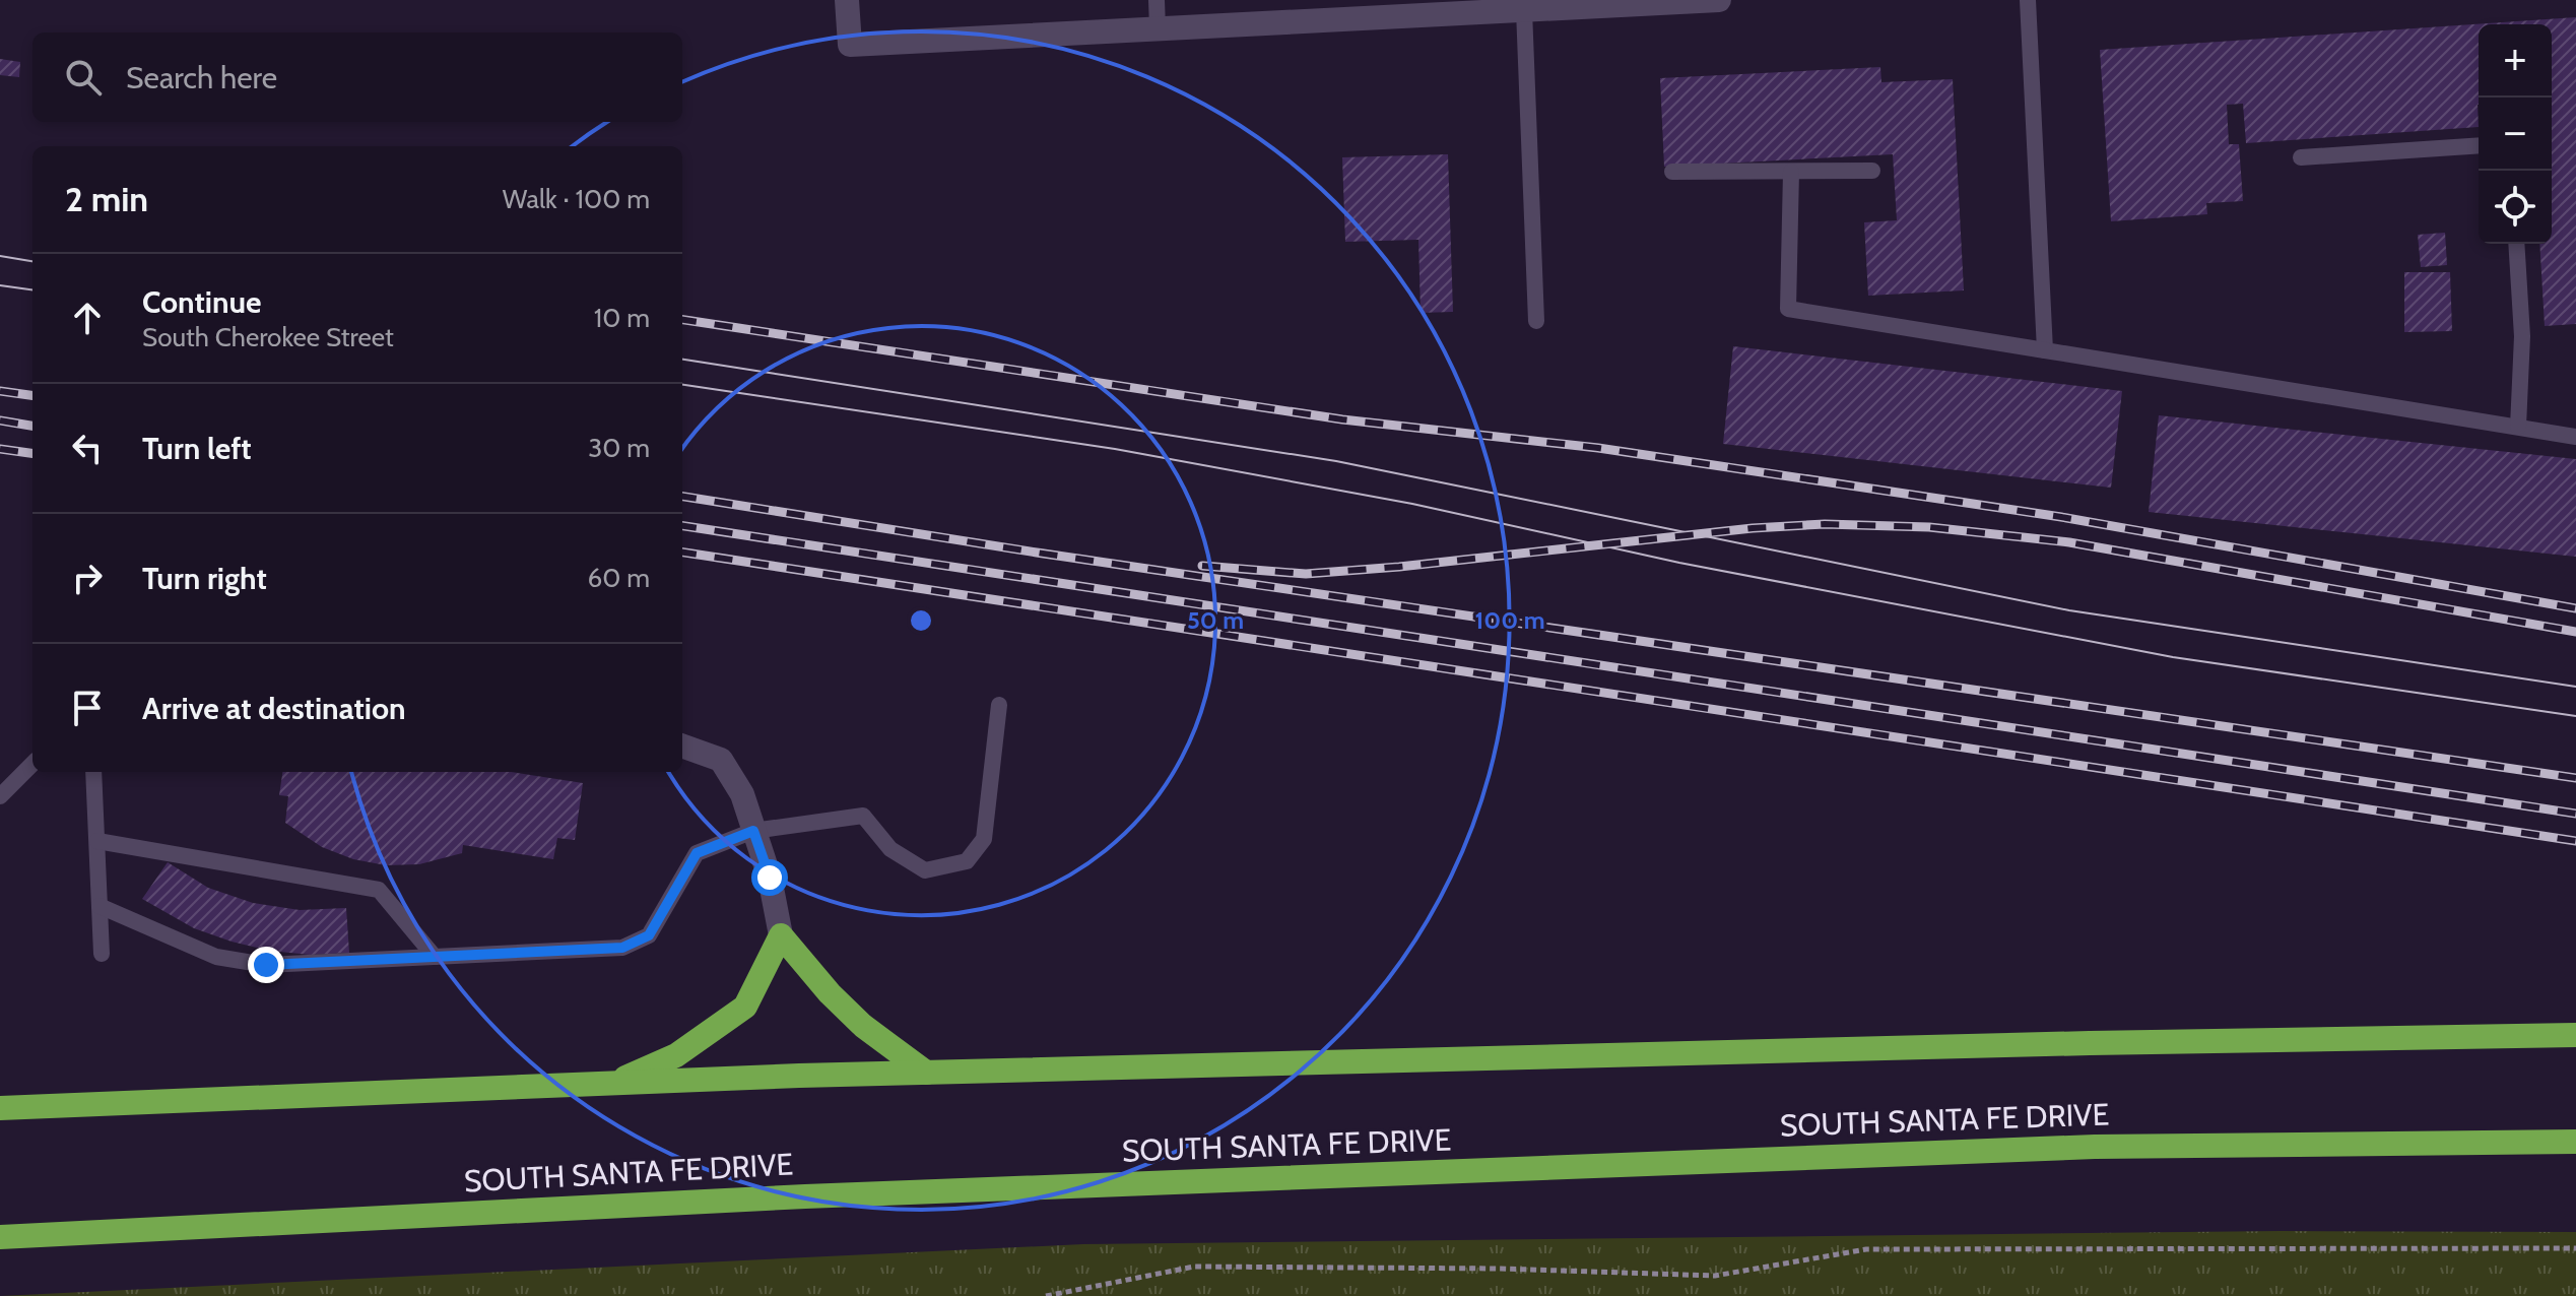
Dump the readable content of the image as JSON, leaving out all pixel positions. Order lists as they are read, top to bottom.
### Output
{
  "streets": {
    "highway": ["SOUTH SANTA FE DRIVE"]
  },
  "page": {
    "map_buttons": ["+", "−"],
    "search": "Search here",
    "heading": ["2 min", "Walk · 100 m"],
    "list": [
      ["Continue", "South Cherokee Street", "10 m"],
      ["Turn left", "30 m"],
      ["Turn right", "60 m"],
      "Arrive at destination"
    ]
  },
  "rings": ["50 m", "100 m"]
}
